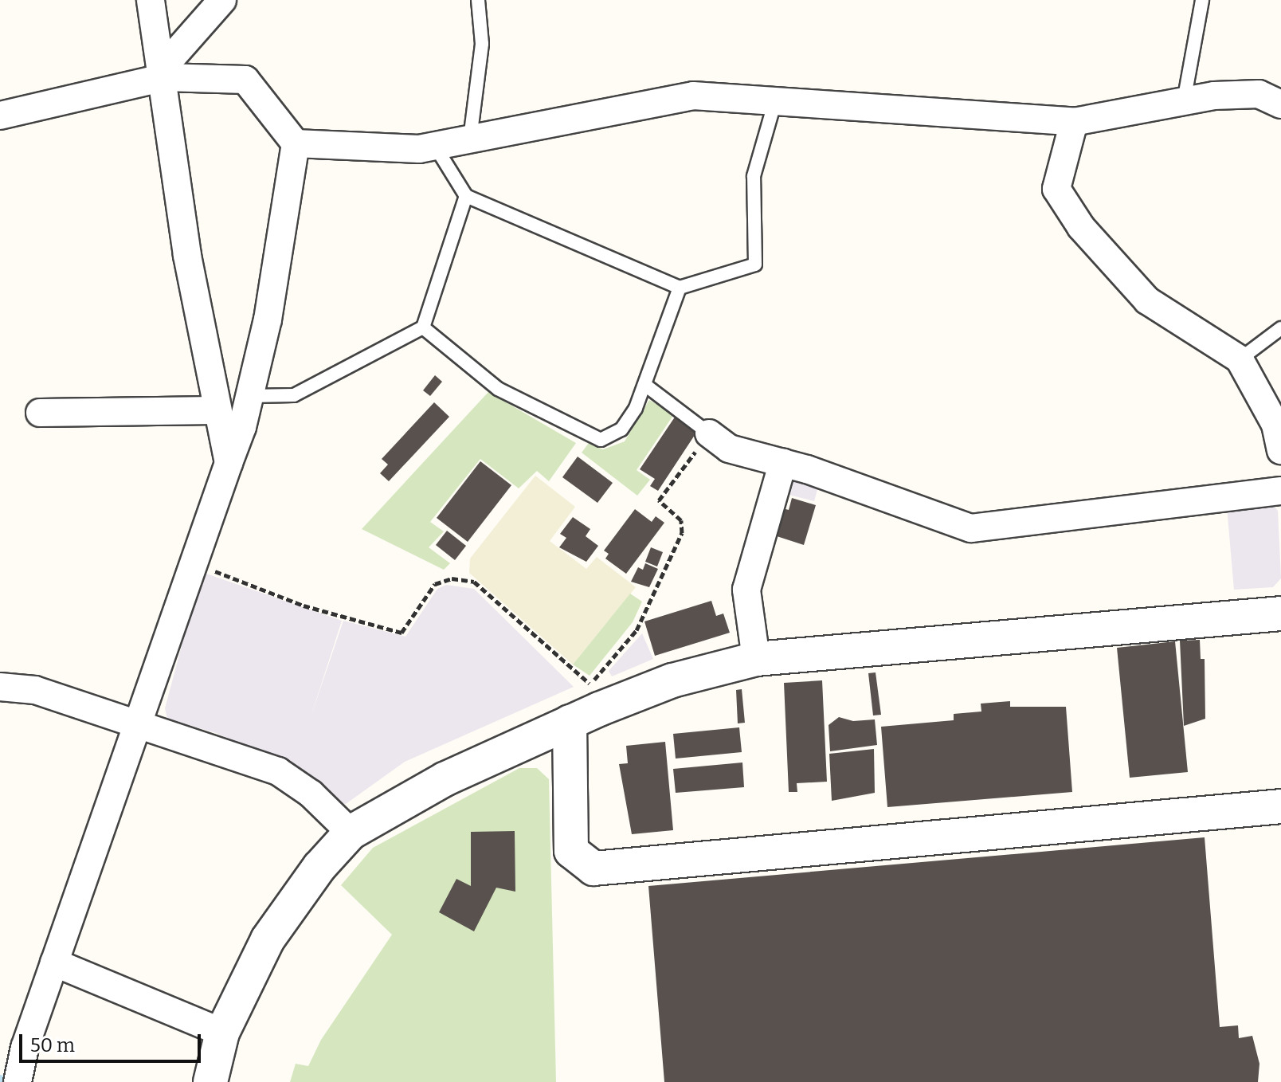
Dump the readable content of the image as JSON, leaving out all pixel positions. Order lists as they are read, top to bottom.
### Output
{
  "scale_bar": "50 m"
}
